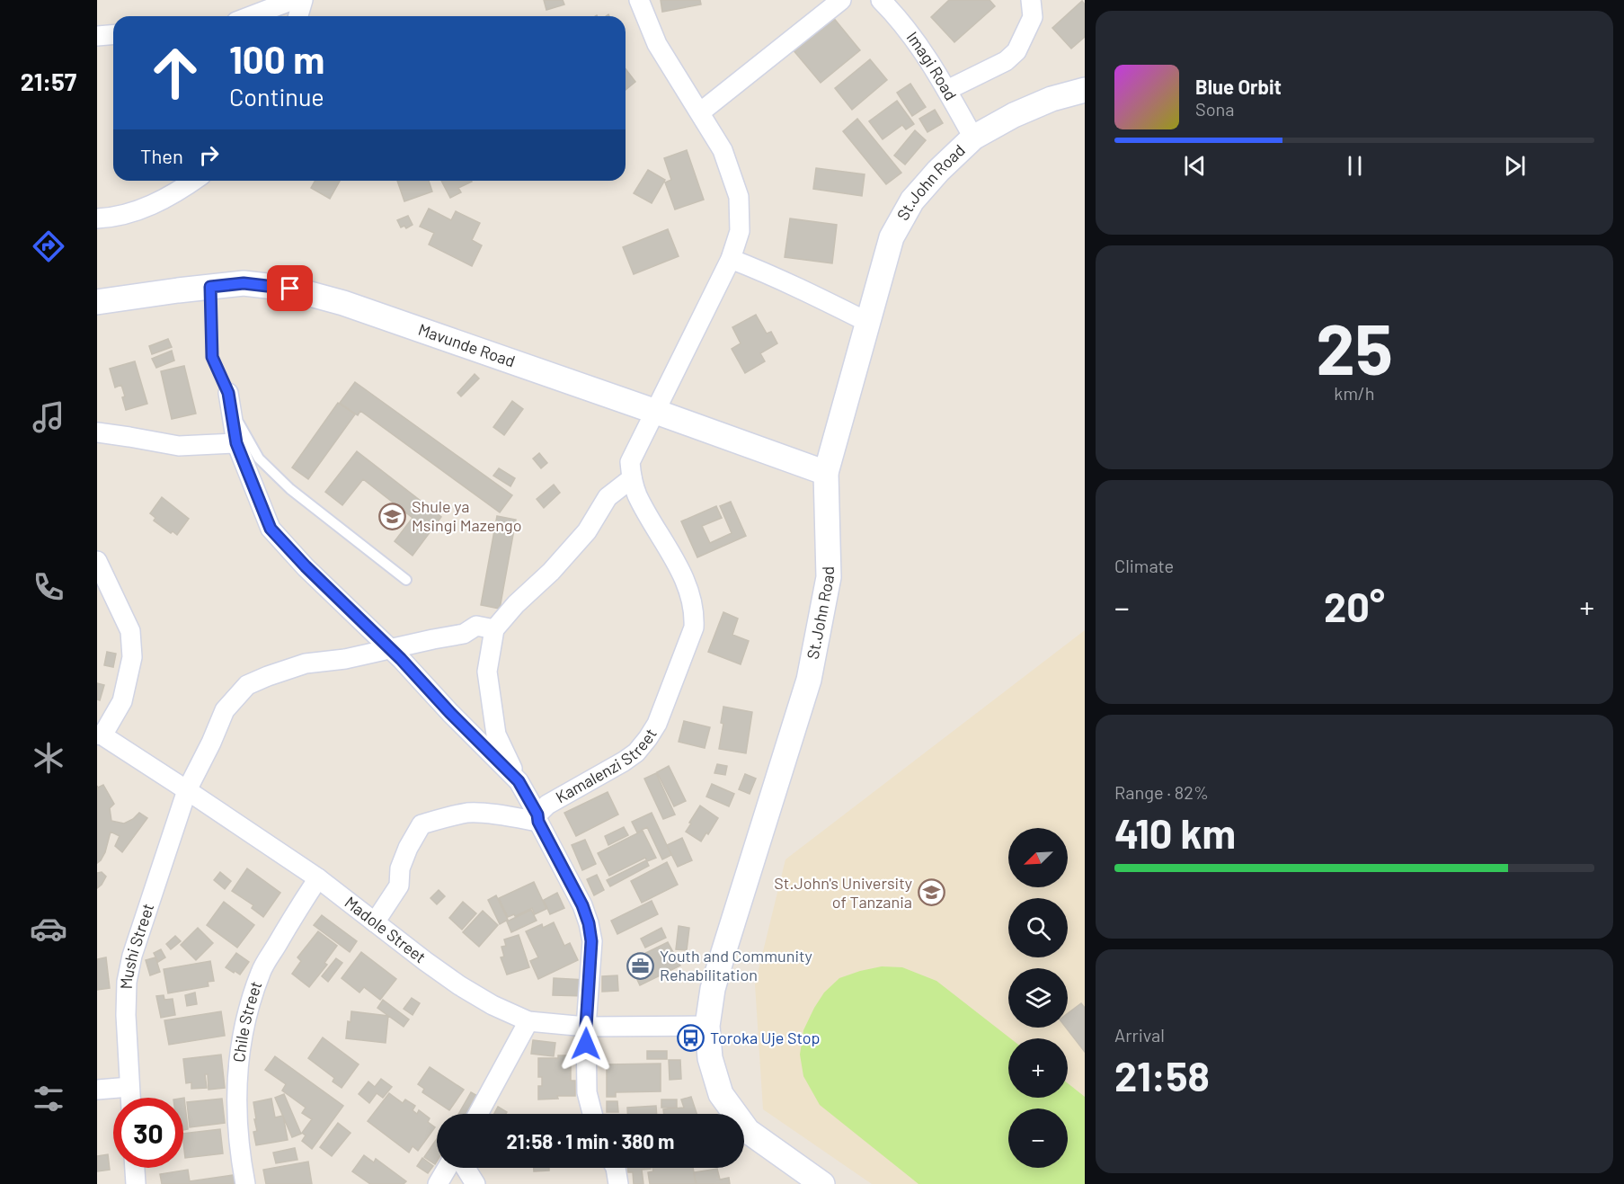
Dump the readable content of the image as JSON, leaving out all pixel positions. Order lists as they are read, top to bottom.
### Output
{
  "streets": {
    "street": [
      "Imagi Road",
      "St.John Road",
      "Mavunde Road",
      "Kamalenzi Street",
      "Madole Street",
      "Mushi Street",
      "Chile Street"
    ]
  },
  "crossings": [
    ["Imagi Road", "St.John Road"],
    ["St.John Road", "Mavunde Road"],
    ["St.John Road", "Madole Street"],
    ["Mavunde Road", "Kamalenzi Street"],
    ["Madole Street", "Mushi Street"],
    ["Madole Street", "Chile Street"]
  ],
  "places": {
    "school or university": ["Shule ya Msingi Mazengo", "St.John's University of Tanzania"],
    "office": ["Youth and Community Rehabilitation"],
    "bus stop": ["Toroka Uje Stop"]
  },
  "north": "bottom left",
  "page": {
    "tabs": "21:57",
    "turn": ["100 m", "Continue"],
    "song": ["Blue Orbit", "Sona"],
    "then": "Then",
    "tile": [
      ["25", "km/h"],
      "Climate",
      ["Range · 82%", "410 km"],
      ["Arrival", "21:58"]
    ],
    "heat": ["−", "20°", "+"],
    "map_buttons": ["+", "−"],
    "limit": "30",
    "trip": "21:58 · 1 min · 380 m"
  }
}
